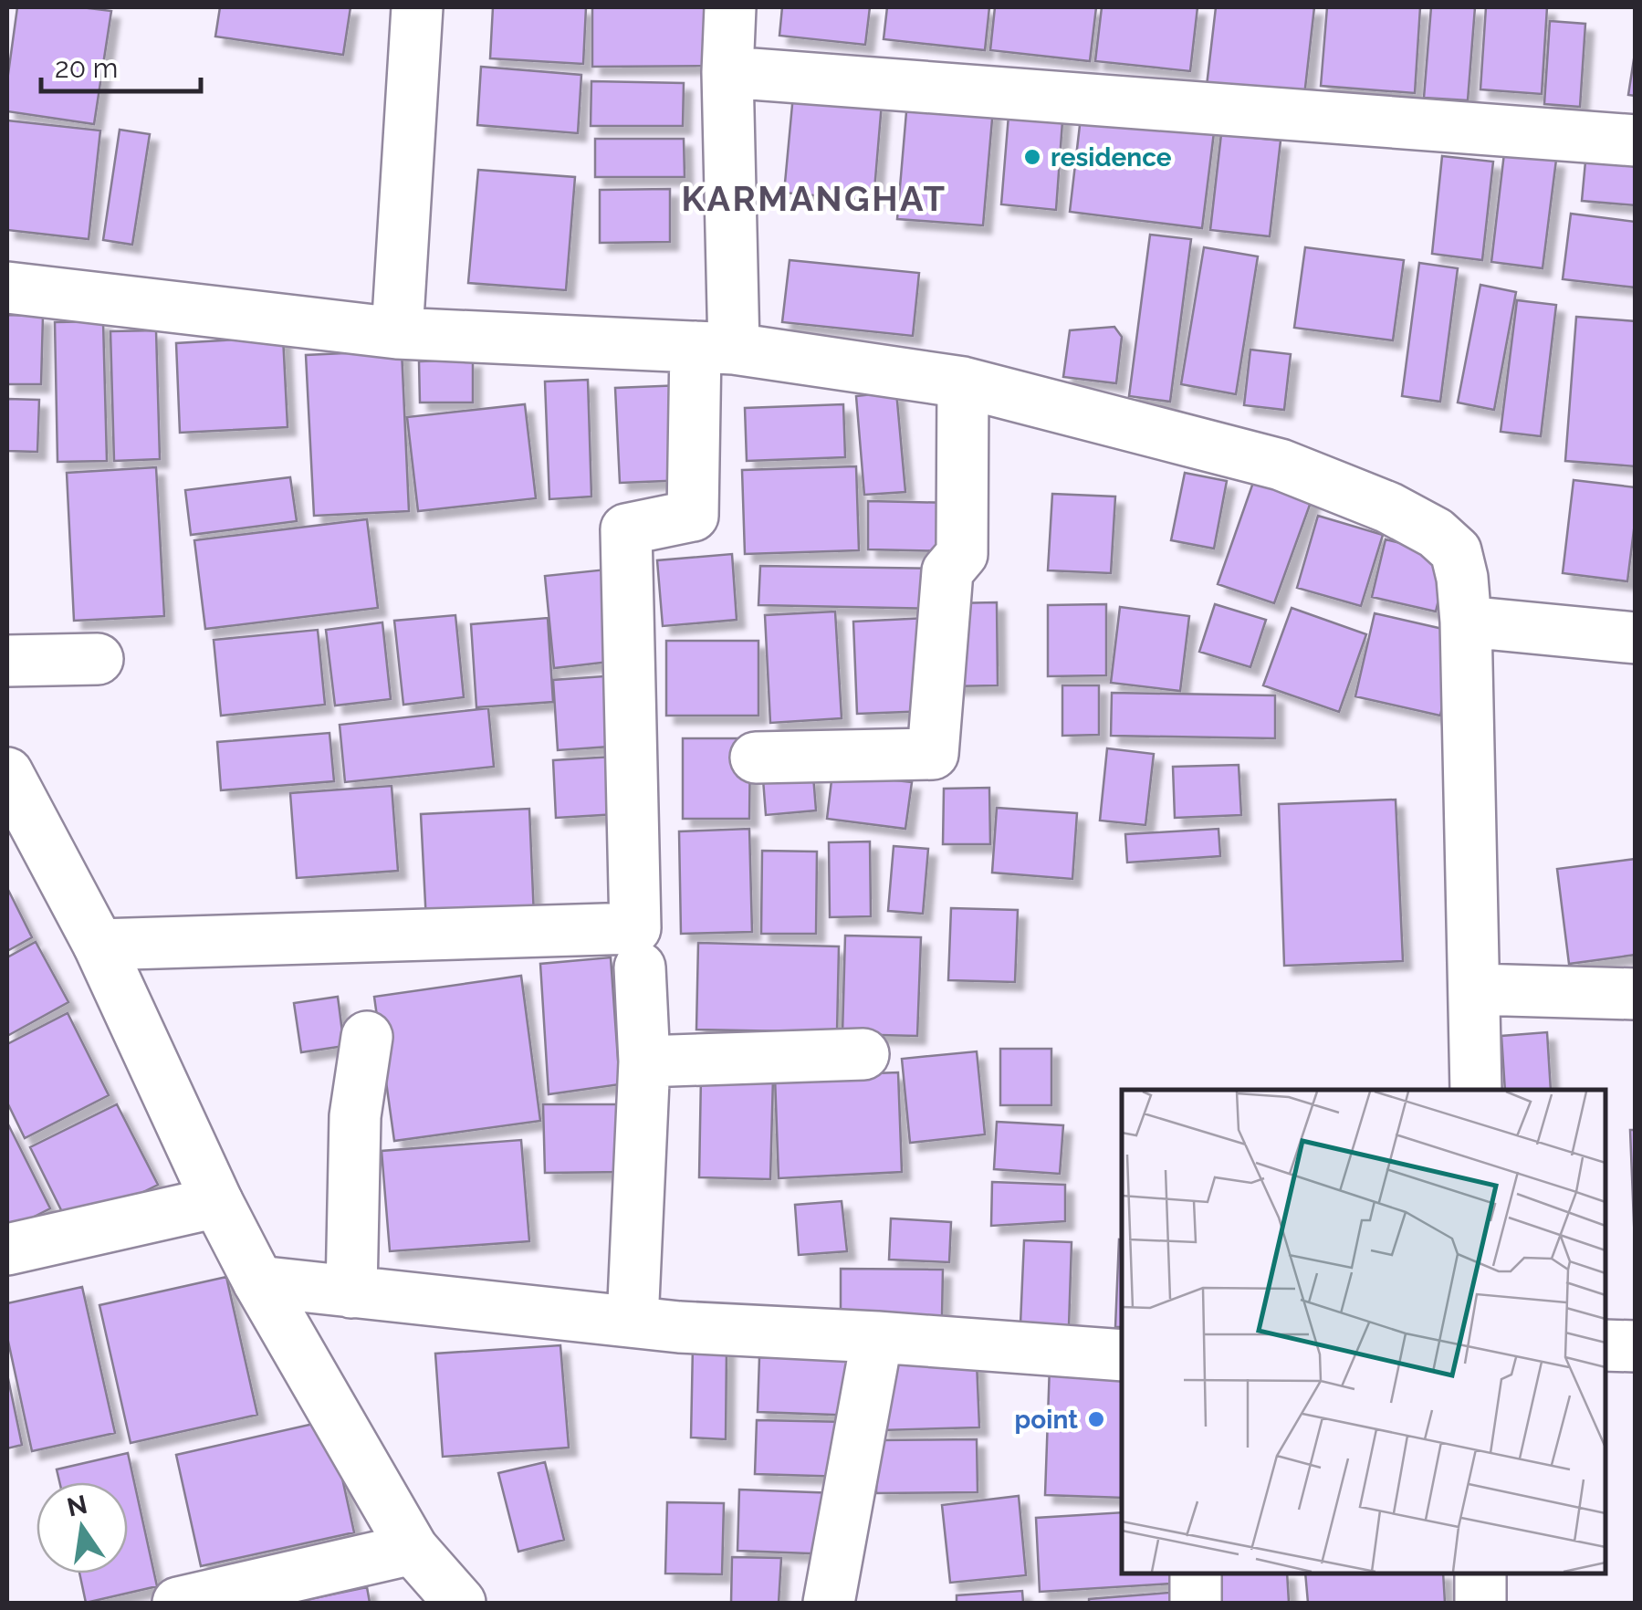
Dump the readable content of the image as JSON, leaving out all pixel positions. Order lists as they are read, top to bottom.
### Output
{
  "districts": ["KARMANGHAT"],
  "places": ["residence", "point"],
  "scale_bar": "20 m",
  "north": "top"
}
